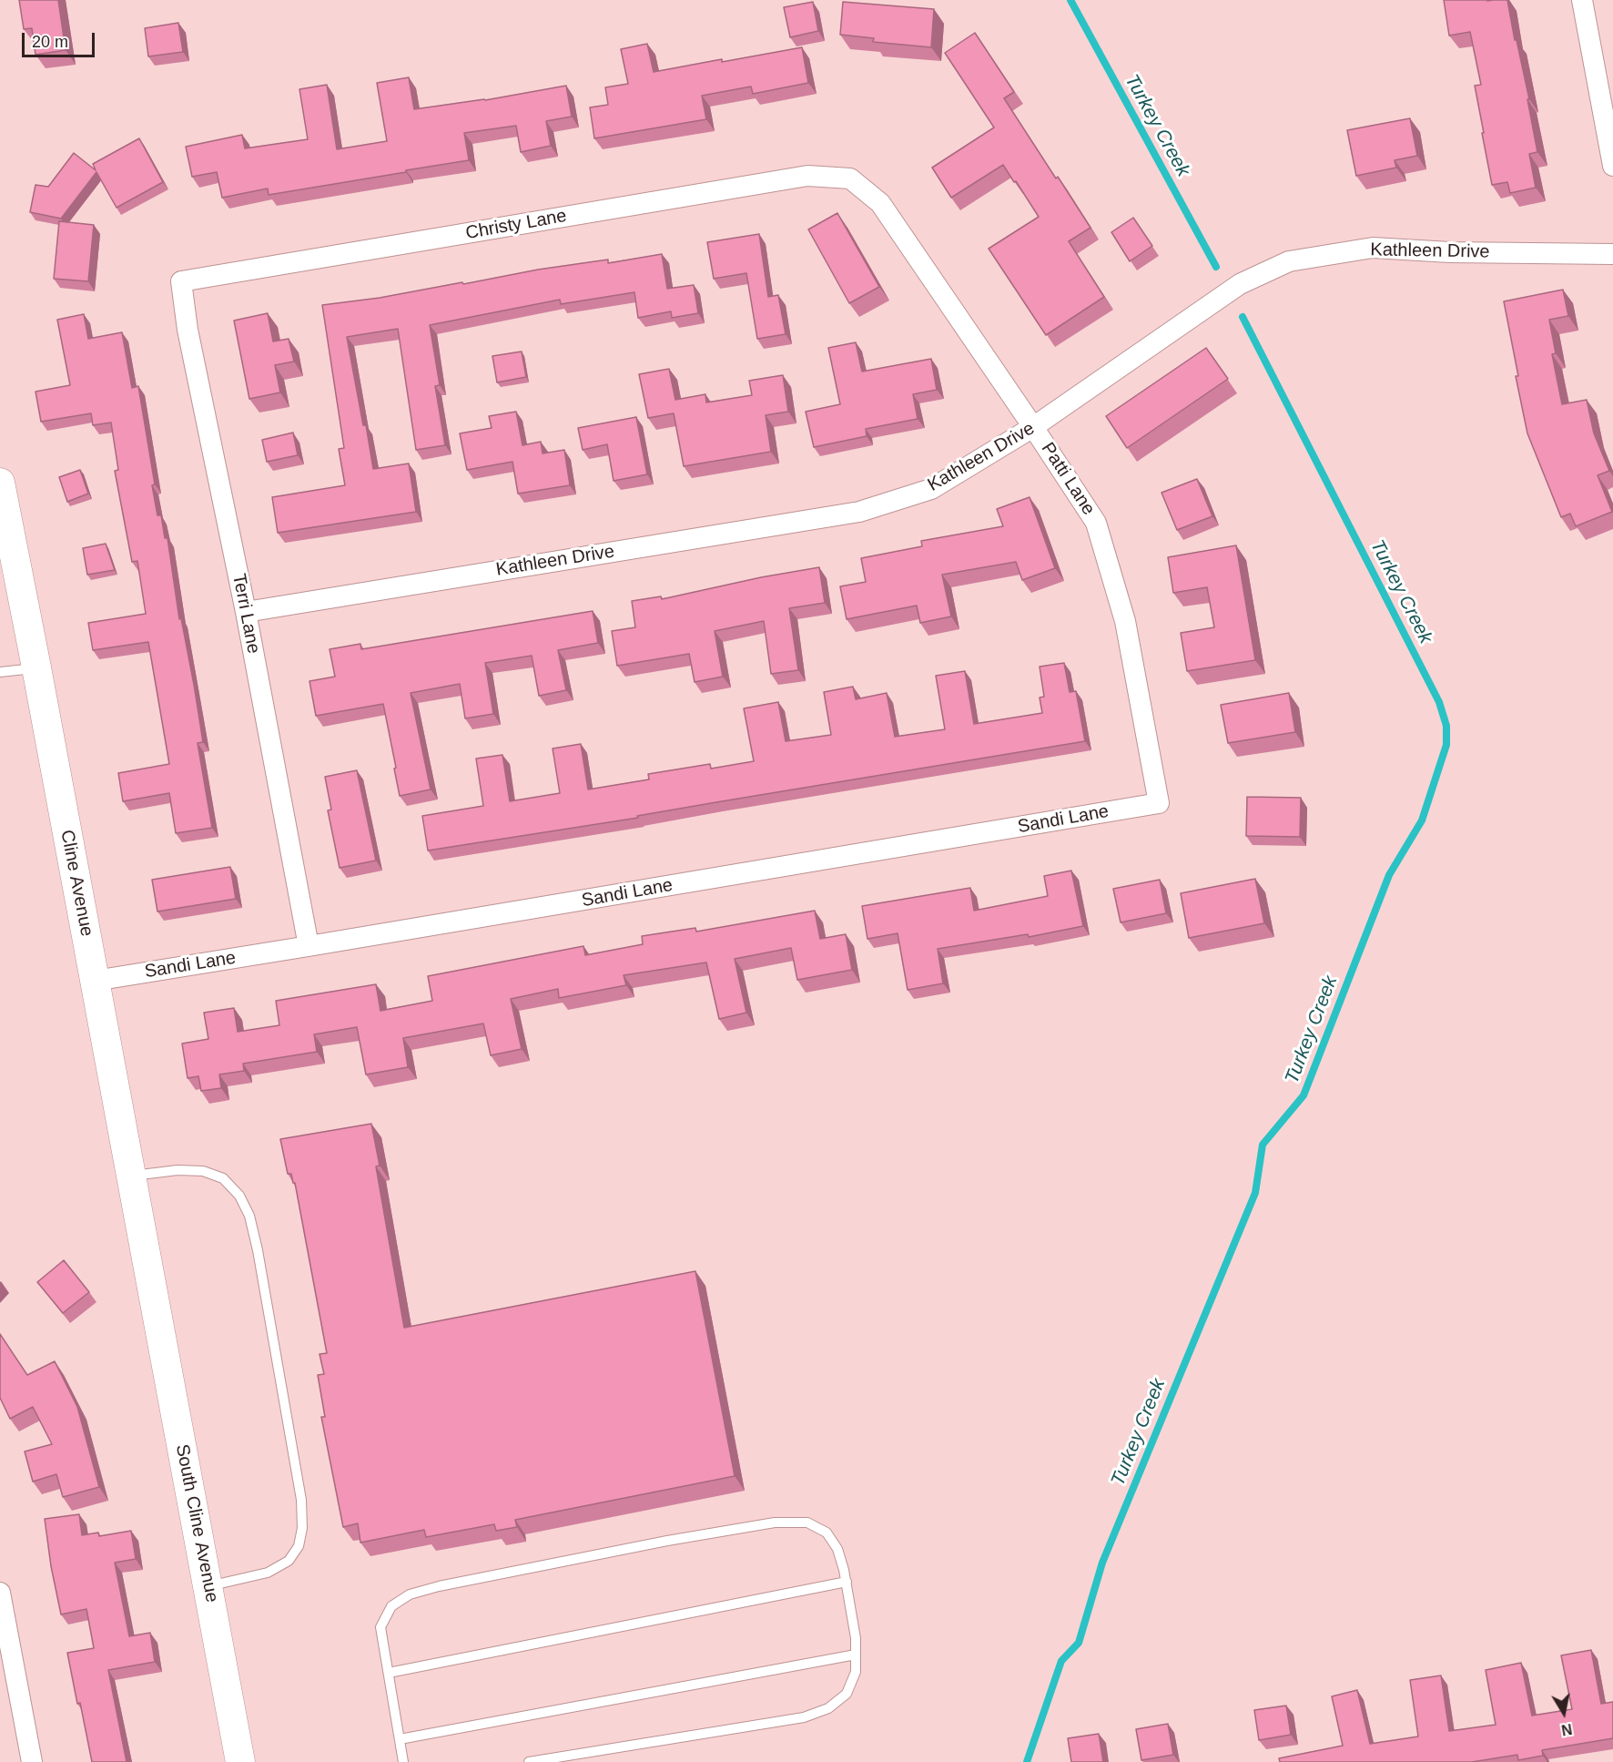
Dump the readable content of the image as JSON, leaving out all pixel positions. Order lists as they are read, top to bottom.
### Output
{
  "streets": {
    "street": [
      "Christy Lane",
      "Kathleen Drive",
      "Patti Lane",
      "Terri Lane",
      "Sandi Lane",
      "Cline Avenue",
      "South Cline Avenue"
    ]
  },
  "crossings": [
    ["Christy Lane", "Patti Lane"],
    ["Christy Lane", "Terri Lane"],
    ["Kathleen Drive", "Patti Lane"],
    ["Kathleen Drive", "Terri Lane"],
    ["Patti Lane", "Sandi Lane"],
    ["Terri Lane", "Sandi Lane"],
    ["Sandi Lane", "Cline Avenue"],
    ["Cline Avenue", "South Cline Avenue"]
  ],
  "water": ["Turkey Creek"],
  "scale_bar": "20 m",
  "north": "bottom"
}
